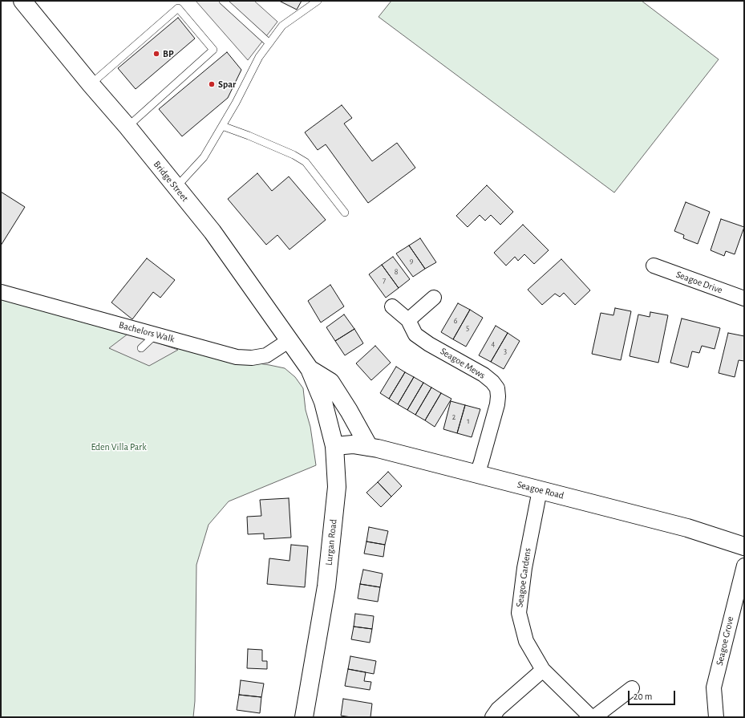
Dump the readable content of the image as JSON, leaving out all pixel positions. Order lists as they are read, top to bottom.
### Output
{
  "streets": {
    "main road": ["Bridge Street", "Seagoe Road", "Lurgan Road"],
    "street": [
      "Seagoe Drive",
      "Bachelors Walk",
      "Seagoe Mews",
      "Seagoe Gardens",
      "Seagoe Grove"
    ]
  },
  "crossings": [
    ["Bridge Street", "Bachelors Walk"],
    ["Bridge Street", "Lurgan Road"],
    ["Seagoe Mews", "Seagoe Road"],
    ["Seagoe Road", "Lurgan Road"],
    ["Seagoe Road", "Seagoe Gardens"]
  ],
  "parks": ["Eden Villa Park"],
  "places": ["BP", "Spar"],
  "house_numbers": [
    "9",
    "8",
    "7",
    "6",
    "5",
    "4",
    "3",
    "2",
    "1"
  ],
  "scale_bar": "20 m"
}
